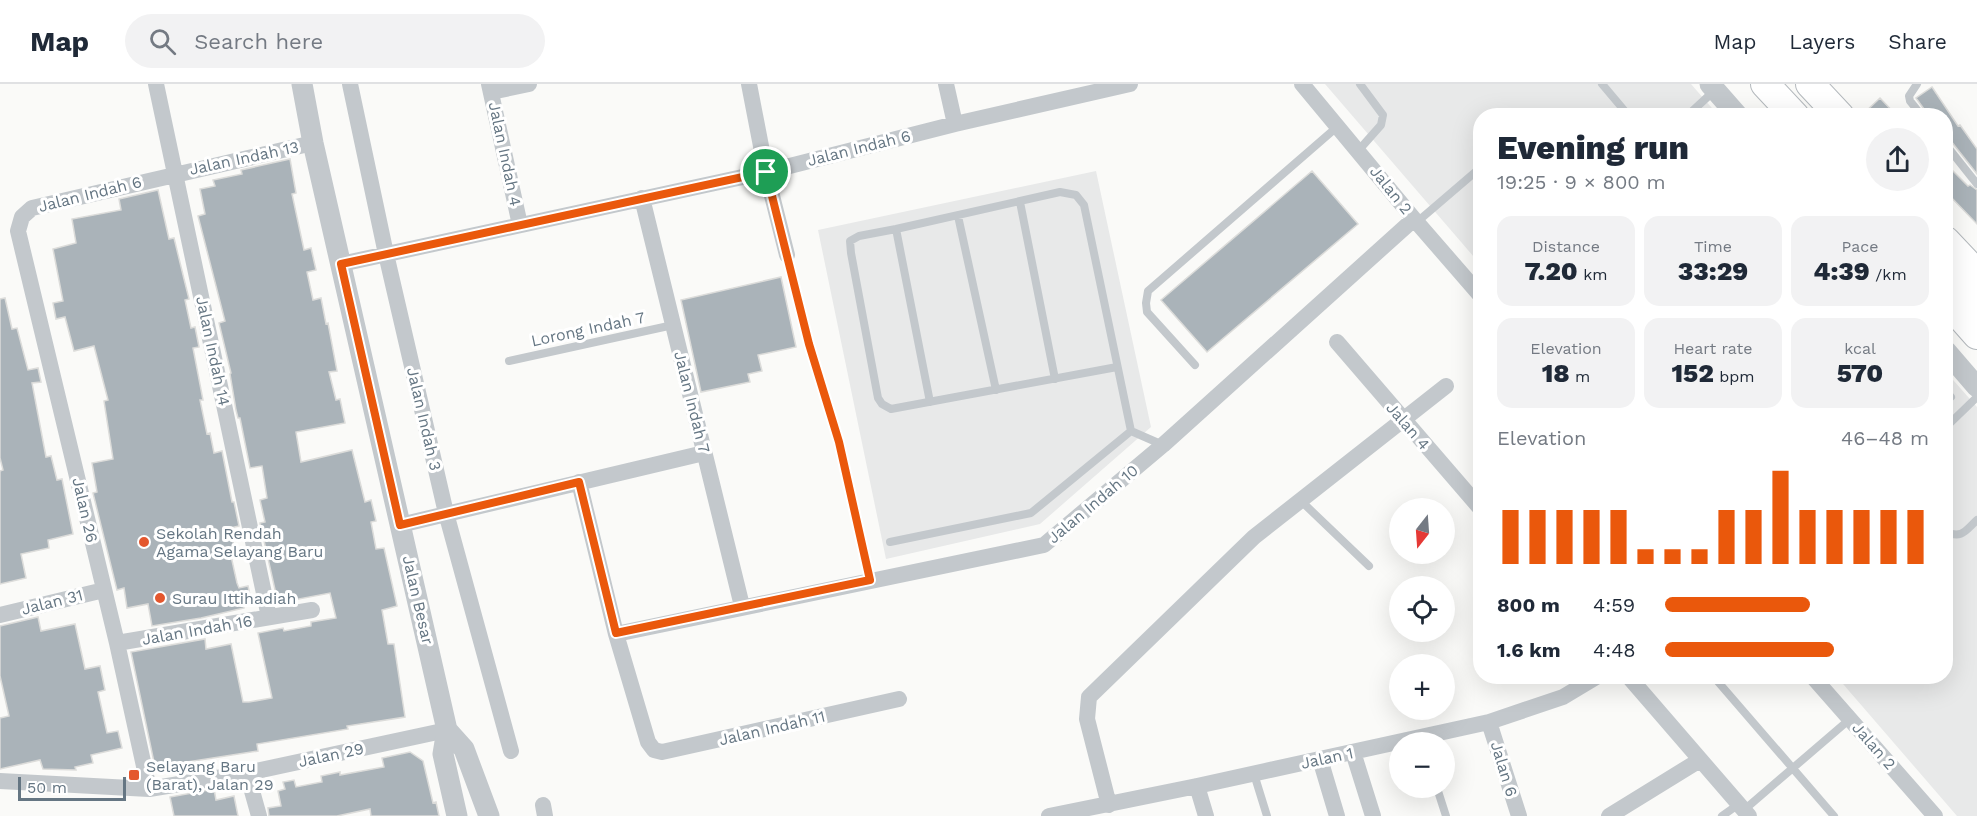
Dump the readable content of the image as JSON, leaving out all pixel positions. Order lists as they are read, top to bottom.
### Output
{
  "streets": {
    "street": [
      "Jalan Indah 6",
      "Jalan Indah 4",
      "Jalan Indah 13",
      "Jalan 2",
      "Jalan Indah 14",
      "Jalan Indah 7",
      "Jalan Indah 3",
      "Jalan 4",
      "Jalan Indah 10",
      "Jalan 26",
      "Jalan Besar",
      "Jalan 31",
      "Jalan Indah 16",
      "Jalan Indah 11",
      "Jalan 29",
      "Jalan 1",
      "Jalan 6"
    ],
    "lane": ["Lorong Indah 7"]
  },
  "crossings": [
    ["Jalan Indah 6", "Jalan Indah 4"],
    ["Jalan Indah 6", "Jalan Indah 13"],
    ["Jalan Indah 6", "Jalan Indah 14"],
    ["Jalan Indah 6", "Jalan Indah 7"],
    ["Jalan Indah 6", "Jalan Indah 3"],
    ["Jalan Indah 6", "Jalan 26"],
    ["Jalan Indah 6", "Jalan Besar"],
    ["Jalan Indah 13", "Jalan Indah 14"],
    ["Jalan Indah 13", "Jalan Besar"],
    ["Jalan 2", "Jalan Indah 10"],
    ["Lorong Indah 7", "Jalan Indah 7"],
    ["Jalan Indah 14", "Jalan Indah 16"],
    ["Jalan Indah 7", "Jalan Indah 10"],
    ["Jalan Indah 10", "Jalan Indah 11"],
    ["Jalan 26", "Jalan 31"],
    ["Jalan 26", "Jalan Indah 16"],
    ["Jalan 26", "Jalan 29"],
    ["Jalan Besar", "Jalan 29"],
    ["Jalan 1", "Jalan 6"]
  ],
  "places": {
    "other": ["Sekolah Rendah Agama Selayang Baru", "Surau Ittihadiah"],
    "transit": ["Selayang Baru (Barat), Jalan 29"]
  },
  "scale_bar": "50 m",
  "north": "bottom",
  "page": {
    "header": "Map",
    "search": "Search here",
    "nav": ["Map", "Layers", "Share"],
    "heading": ["Evening run", "19:25 · 9 × 800 m"],
    "stats": [
      ["Distance", "7.20 km"],
      ["Time", "33:29"],
      ["Pace", "4:39 /km"],
      ["Elevation", "18 m"],
      ["Heart rate", "152 bpm"],
      ["kcal", "570"]
    ],
    "chart": ["Elevation", "46–48 m"],
    "map_buttons": ["+", "−"],
    "list": [
      {
        "name": "800 m",
        "note": "4:59"
      },
      {
        "name": "1.6 km",
        "note": "4:48"
      }
    ],
    "scale": "50 m"
  }
}
